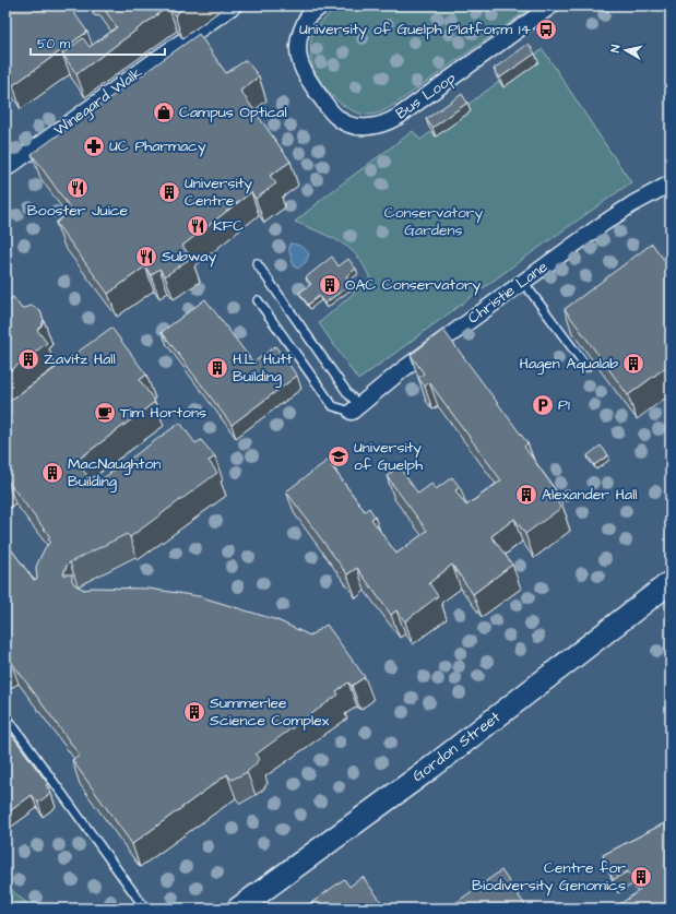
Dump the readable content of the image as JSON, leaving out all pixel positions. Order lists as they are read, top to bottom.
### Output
{
  "streets": {
    "main road": ["Gordon Street"],
    "street": ["Bus Loop", "Winegard Walk", "Christie Lane"]
  },
  "parks": ["Conservatory Gardens"],
  "places": {
    "bus stop": ["University of Guelph Platform 14"],
    "shop": ["Campus Optical"],
    "pharmacy": ["UC Pharmacy"],
    "restaurant": ["Booster Juice", "KFC", "Subway"],
    "building": [
      "University Centre",
      "OAC Conservatory",
      "Zavitz Hall",
      "Hagen Aqualab",
      "H.L. Hutt Building",
      "MacNaughton Building",
      "Alexander Hall",
      "Summerlee Science Complex",
      "Centre for Biodiversity Genomics"
    ],
    "parking": ["P1"],
    "cafe": ["Tim Hortons"],
    "school or university": ["University of Guelph"]
  },
  "scale_bar": "50 m",
  "north": "left"
}
